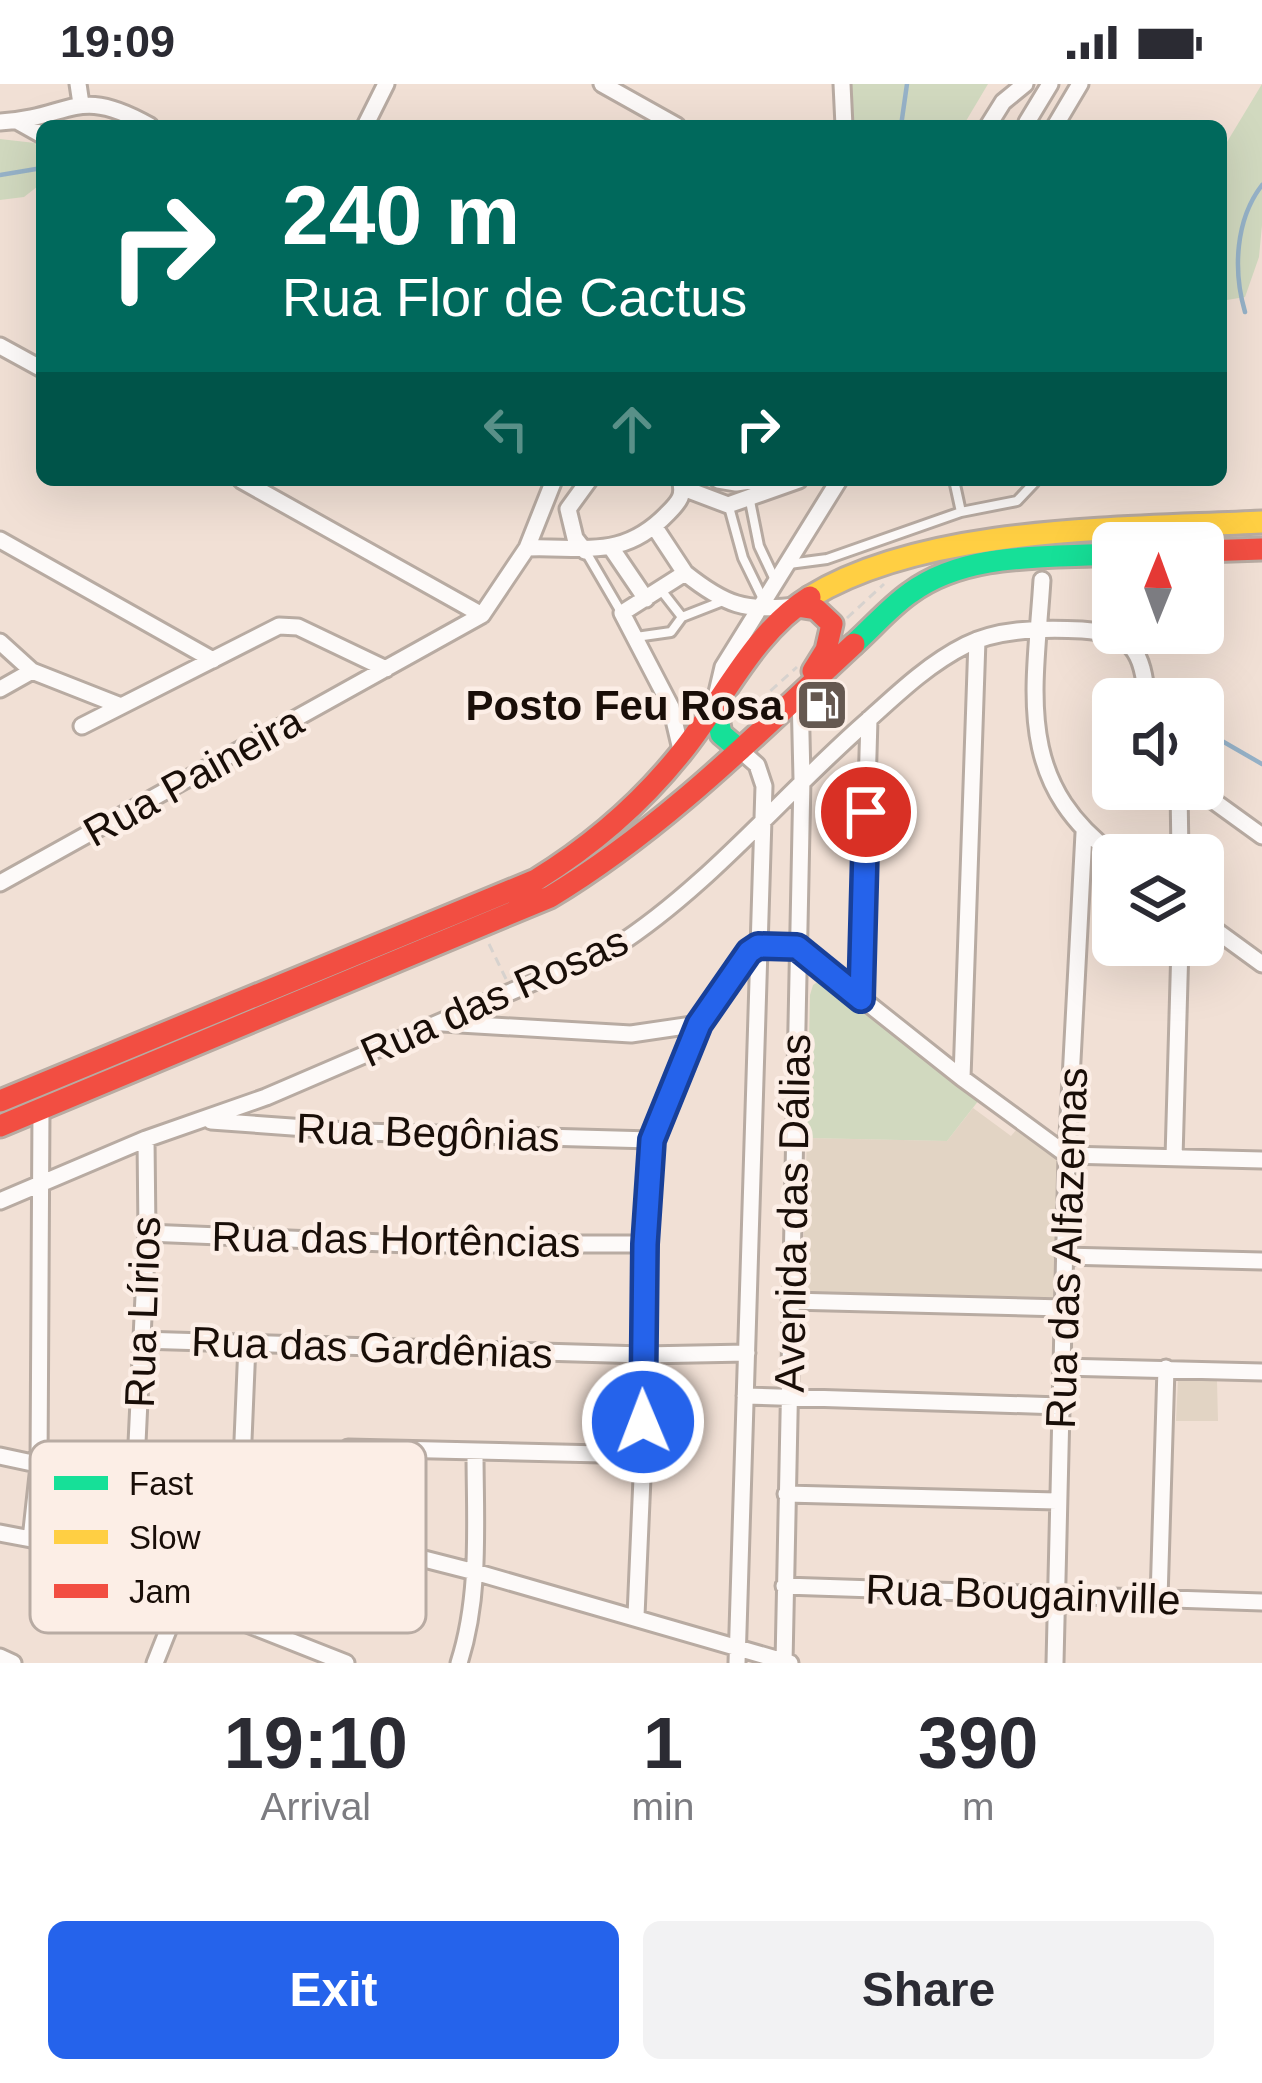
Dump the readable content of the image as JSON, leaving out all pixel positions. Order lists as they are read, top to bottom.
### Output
{
  "streets": {
    "street": [
      "Rua Paineira",
      "Rua das Rosas",
      "Rua Begônias",
      "Avenida das Dálias",
      "Rua das Hortências",
      "Rua das Alfazemas",
      "Rua Lírios",
      "Rua das Gardênias",
      "Rua Bougainville"
    ]
  },
  "crossings": [
    ["Rua das Rosas", "Rua Begônias"],
    ["Rua das Rosas", "Avenida das Dálias"],
    ["Rua das Rosas", "Rua Lírios"],
    ["Avenida das Dálias", "Rua das Gardênias"],
    ["Avenida das Dálias", "Rua Bougainville"],
    ["Rua das Hortências", "Rua Lírios"],
    ["Rua das Alfazemas", "Rua Bougainville"],
    ["Rua Lírios", "Rua das Gardênias"]
  ],
  "places": {
    "fuel station": ["Posto Feu Rosa"]
  },
  "legend": ["Fast", "Slow", "Jam"],
  "north": "top",
  "page": {
    "status": "19:09",
    "turn": ["240 m", "Rua Flor de Cactus"],
    "eta": [
      "19:10",
      "Arrival",
      "1",
      "min",
      "390",
      "m"
    ],
    "buttons": ["Exit", "Share"]
  }
}
